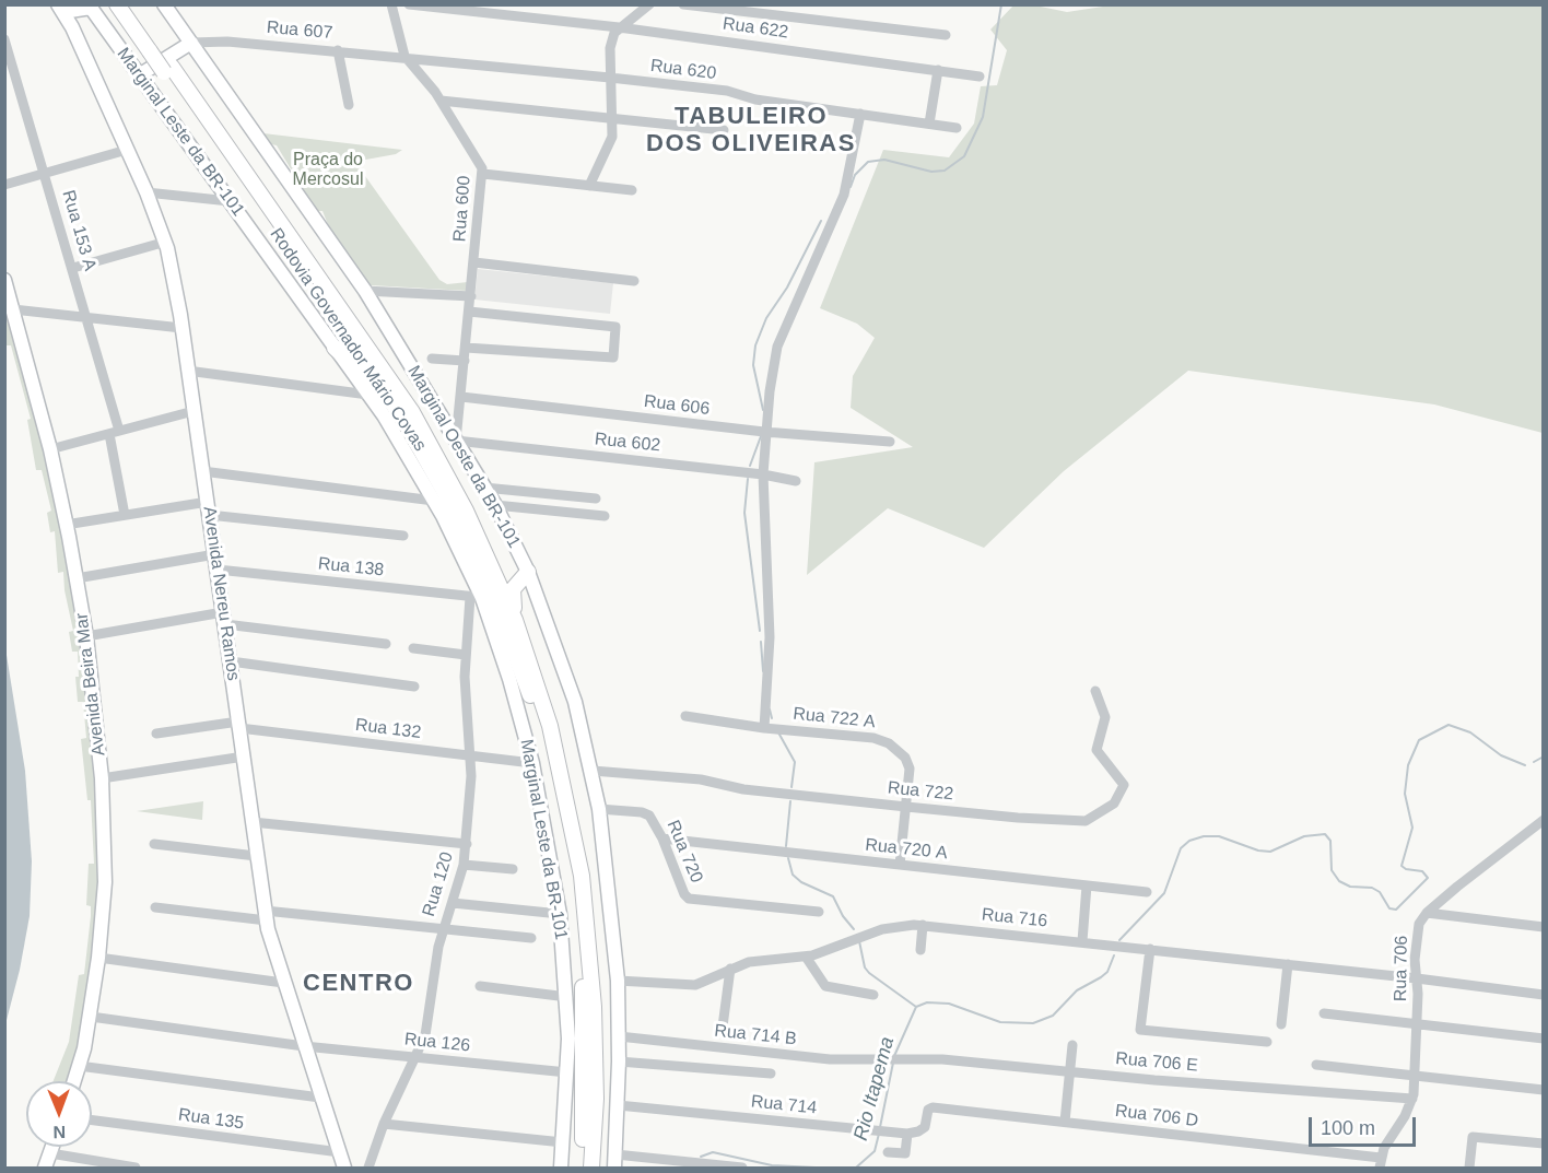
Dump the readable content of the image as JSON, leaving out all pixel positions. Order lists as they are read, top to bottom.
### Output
{
  "streets": {
    "highway": ["Rodovia Governador Mário Covas"],
    "main road": [
      "Marginal Leste da BR-101",
      "Marginal Oeste da BR-101",
      "Avenida Nereu Ramos",
      "Avenida Beira Mar"
    ],
    "street": [
      "Rua 622",
      "Rua 607",
      "Rua 620",
      "Rua 600",
      "Rua 153 A",
      "Rua 606",
      "Rua 602",
      "Rua 138",
      "Rua 722 A",
      "Rua 132",
      "Rua 722",
      "Rua 720 A",
      "Rua 720",
      "Rua 120",
      "Rua 716",
      "Rua 706",
      "Rua 714 B",
      "Rua 126",
      "Rua 706 E",
      "Rua 714",
      "Rua 706 D",
      "Rua 135"
    ]
  },
  "crossings": [
    ["Rua 607", "Rua 620"],
    ["Rua 607", "Rua 600"],
    ["Rua 607", "Marginal Oeste da BR-101"],
    ["Rua 620", "Rua 600"],
    ["Marginal Leste da BR-101", "Rua 138"],
    ["Marginal Leste da BR-101", "Rua 132"],
    ["Marginal Leste da BR-101", "Rua 120"],
    ["Marginal Leste da BR-101", "Rua 126"],
    ["Rua 600", "Rua 606"],
    ["Rua 600", "Rua 602"],
    ["Rua 600", "Marginal Oeste da BR-101"],
    ["Rua 602", "Marginal Oeste da BR-101"],
    ["Marginal Oeste da BR-101", "Rua 722"],
    ["Marginal Oeste da BR-101", "Rua 720"],
    ["Marginal Oeste da BR-101", "Rua 716"],
    ["Marginal Oeste da BR-101", "Rua 714 B"],
    ["Marginal Oeste da BR-101", "Rua 714"],
    ["Rua 138", "Avenida Nereu Ramos"],
    ["Rua 138", "Rua 120"],
    ["Avenida Nereu Ramos", "Rua 132"],
    ["Avenida Nereu Ramos", "Rua 126"],
    ["Avenida Nereu Ramos", "Rua 135"],
    ["Avenida Beira Mar", "Rua 126"],
    ["Rua 722 A", "Rua 722"],
    ["Rua 722 A", "Rua 720 A"],
    ["Rua 132", "Rua 120"],
    ["Rua 720 A", "Rua 720"],
    ["Rua 120", "Rua 126"],
    ["Rua 716", "Rua 706"],
    ["Rua 706", "Rua 706 E"],
    ["Rua 706", "Rua 706 D"],
    ["Rua 714 B", "Rua 706 E"],
    ["Rua 714", "Rua 706 D"]
  ],
  "districts": ["TABULEIRO DOS OLIVEIRAS", "CENTRO"],
  "water": ["Rio Itapema"],
  "parks": ["Praça do Mercosul"],
  "scale_bar": "100 m",
  "north": "bottom"
}
